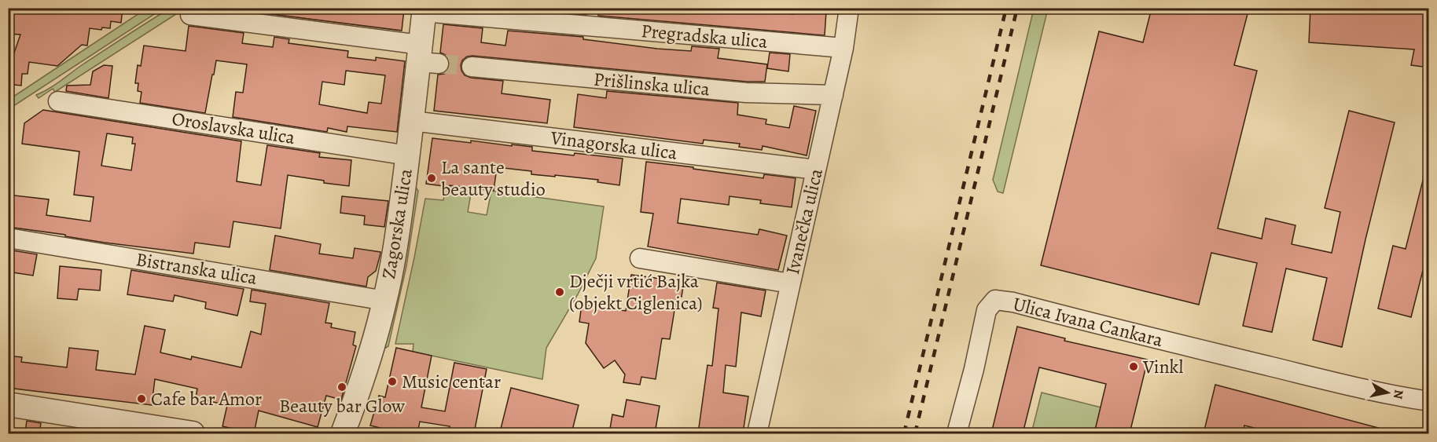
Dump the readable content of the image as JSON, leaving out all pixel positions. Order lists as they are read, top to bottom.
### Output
{
  "streets": {
    "street": [
      "Pregradska ulica",
      "Prišlinska ulica",
      "Oroslavska ulica",
      "Vinagorska ulica",
      "Ivanečka ulica",
      "Zagorska ulica",
      "Bistranska ulica",
      "Ulica Ivana Cankara"
    ]
  },
  "crossings": [
    ["Pregradska ulica", "Ivanečka ulica"],
    ["Pregradska ulica", "Zagorska ulica"],
    ["Prišlinska ulica", "Ivanečka ulica"],
    ["Oroslavska ulica", "Zagorska ulica"],
    ["Vinagorska ulica", "Ivanečka ulica"],
    ["Vinagorska ulica", "Zagorska ulica"],
    ["Zagorska ulica", "Bistranska ulica"]
  ],
  "places": [
    "La sante beauty studio",
    "Dječji vrtić Bajka (objekt Ciglenica)",
    "Vinkl",
    "Music centar",
    "Beauty bar Glow",
    "Cafe bar Amor"
  ],
  "north": "right"
}
